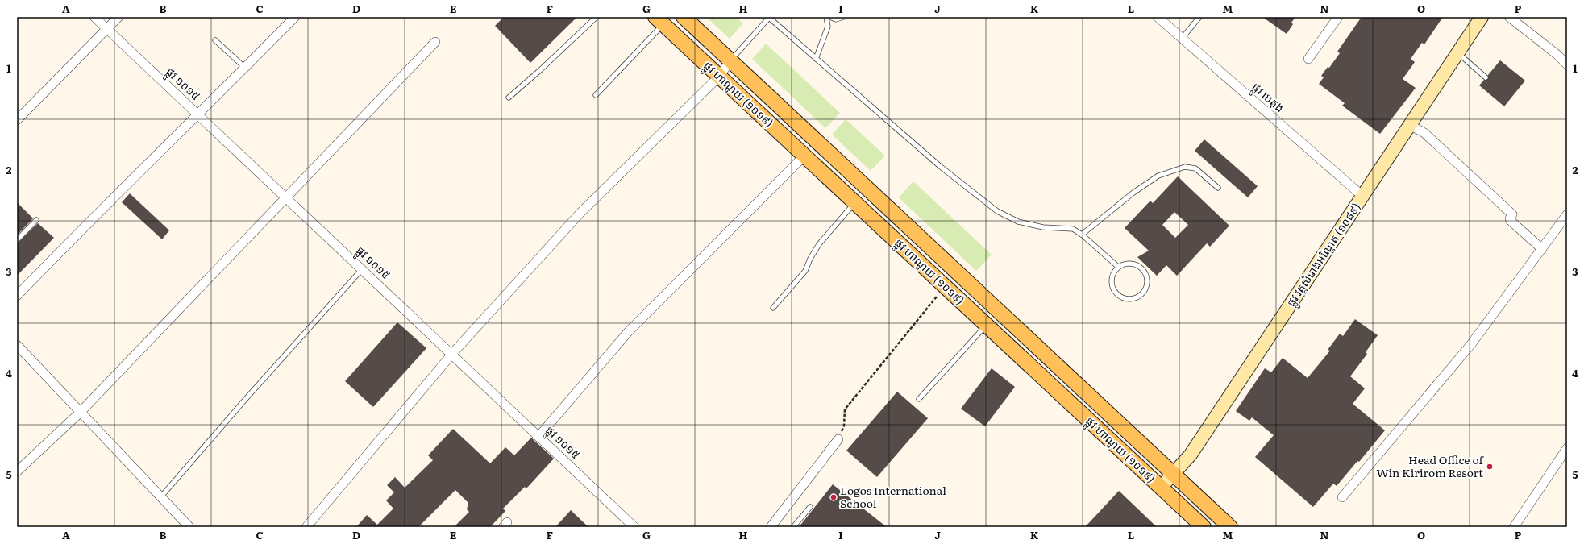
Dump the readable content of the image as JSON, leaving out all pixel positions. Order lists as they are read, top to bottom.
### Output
{
  "streets": {
    "main road": ["ផ្លូវ ហាណូយ (១០១៩)", "ផ្លូវ វត្តសំរោងអណ្ដែត (១០៨៩)"],
    "street": ["ផ្លូវ ១០១៥", "ផ្លូវ បេតុង"]
  },
  "crossings": [
    ["ផ្លូវ ហាណូយ (១០១៩)", "ផ្លូវ វត្តសំរោងអណ្ដែត (១០៨៩)"],
    ["ផ្លូវ បេតុង", "ផ្លូវ វត្តសំរោងអណ្ដែត (១០៨៩)"]
  ],
  "places": ["Head Office of Win Kirirom Resort", "Logos International School"],
  "grid": {
    "columns": [
      "A",
      "B",
      "C",
      "D",
      "E",
      "F",
      "G",
      "H",
      "I",
      "J",
      "K",
      "L",
      "M",
      "N",
      "O",
      "P"
    ],
    "rows": [
      "1",
      "2",
      "3",
      "4",
      "5"
    ]
  }
}
